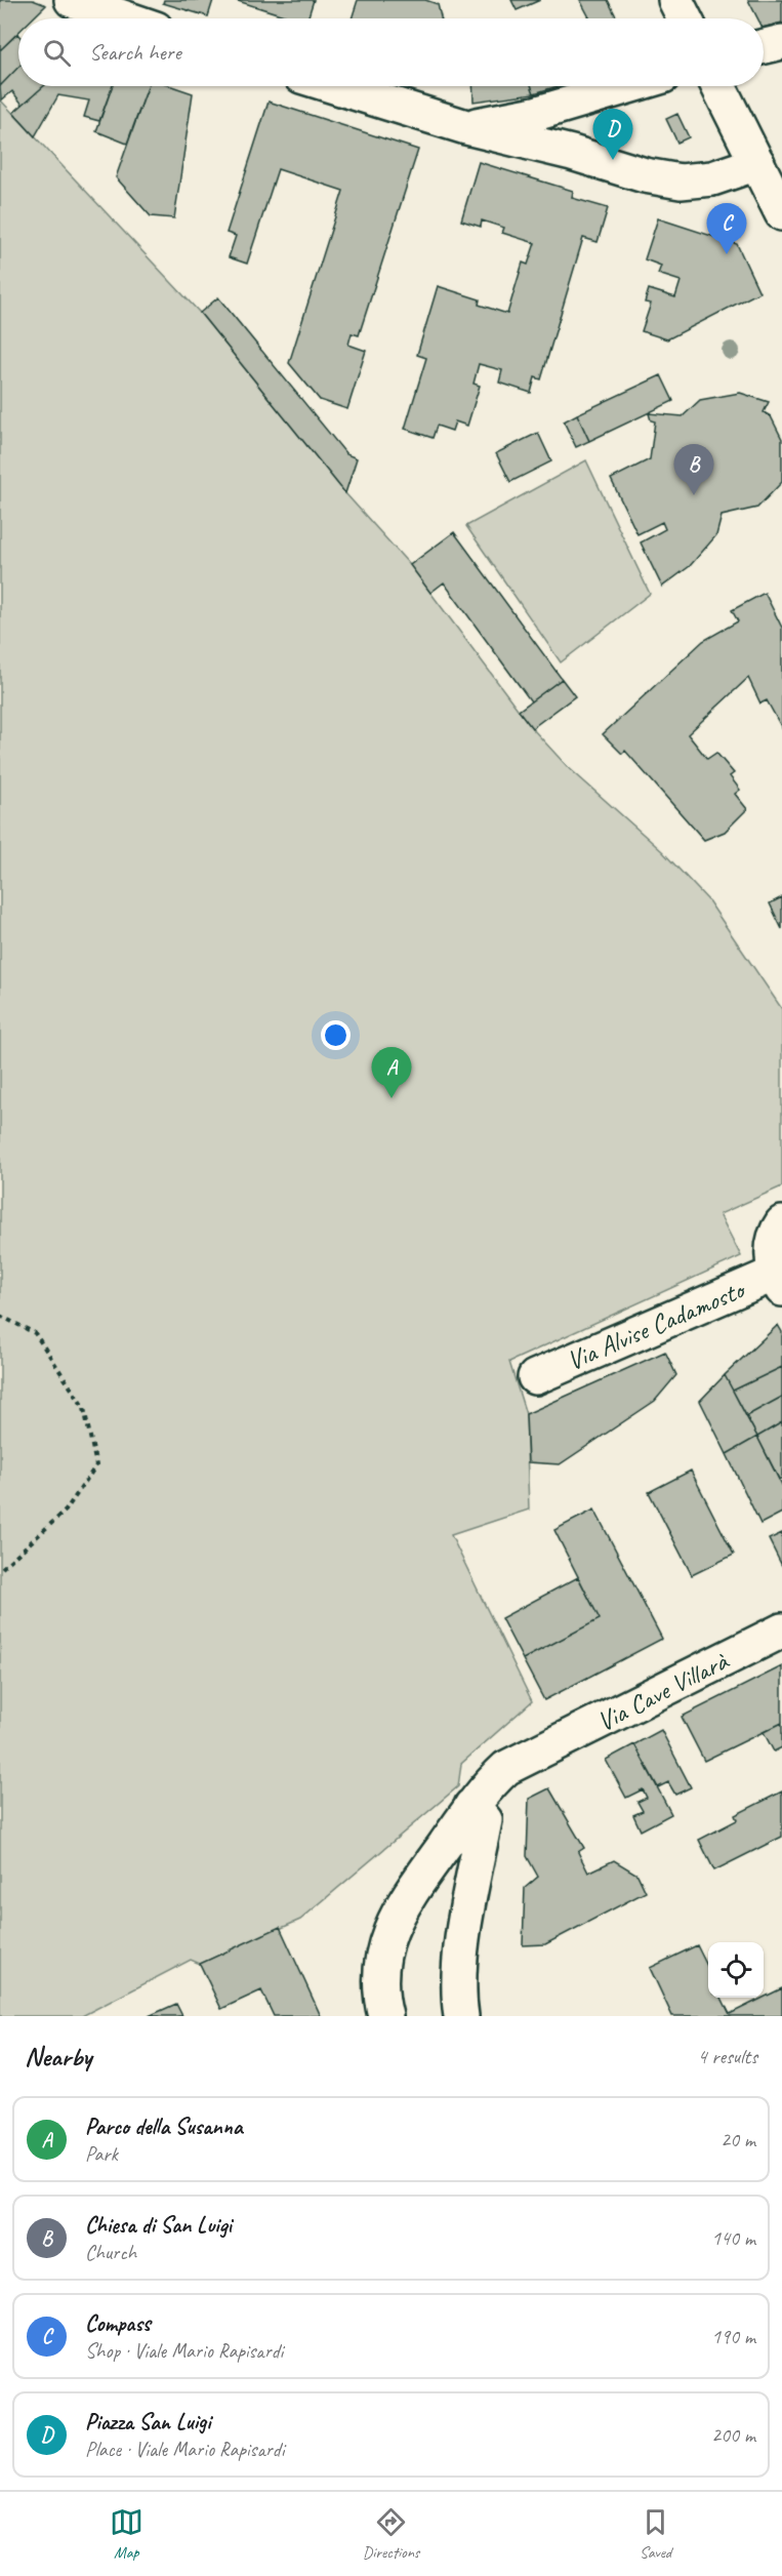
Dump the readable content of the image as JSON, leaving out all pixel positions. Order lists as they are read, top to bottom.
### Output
{
  "streets": {
    "street": ["Via Alvise Cadamosto", "Via Cave Villarà"]
  },
  "page": {
    "search": "Search here",
    "pins": [
      "D",
      "C",
      "B",
      "A"
    ],
    "heading": ["Nearby", "4 results"],
    "list": [
      {
        "mark": "A",
        "name": "Parco della Susanna",
        "note": "Park",
        "value": "20 m"
      },
      {
        "mark": "B",
        "name": "Chiesa di San Luigi",
        "note": "Church",
        "value": "140 m"
      },
      {
        "mark": "C",
        "name": "Compass",
        "note": "Shop · Viale Mario Rapisardi",
        "value": "190 m"
      },
      {
        "mark": "D",
        "name": "Piazza San Luigi",
        "note": "Place · Viale Mario Rapisardi",
        "value": "200 m"
      }
    ],
    "nav": ["Map", "Directions", "Saved"]
  }
}
